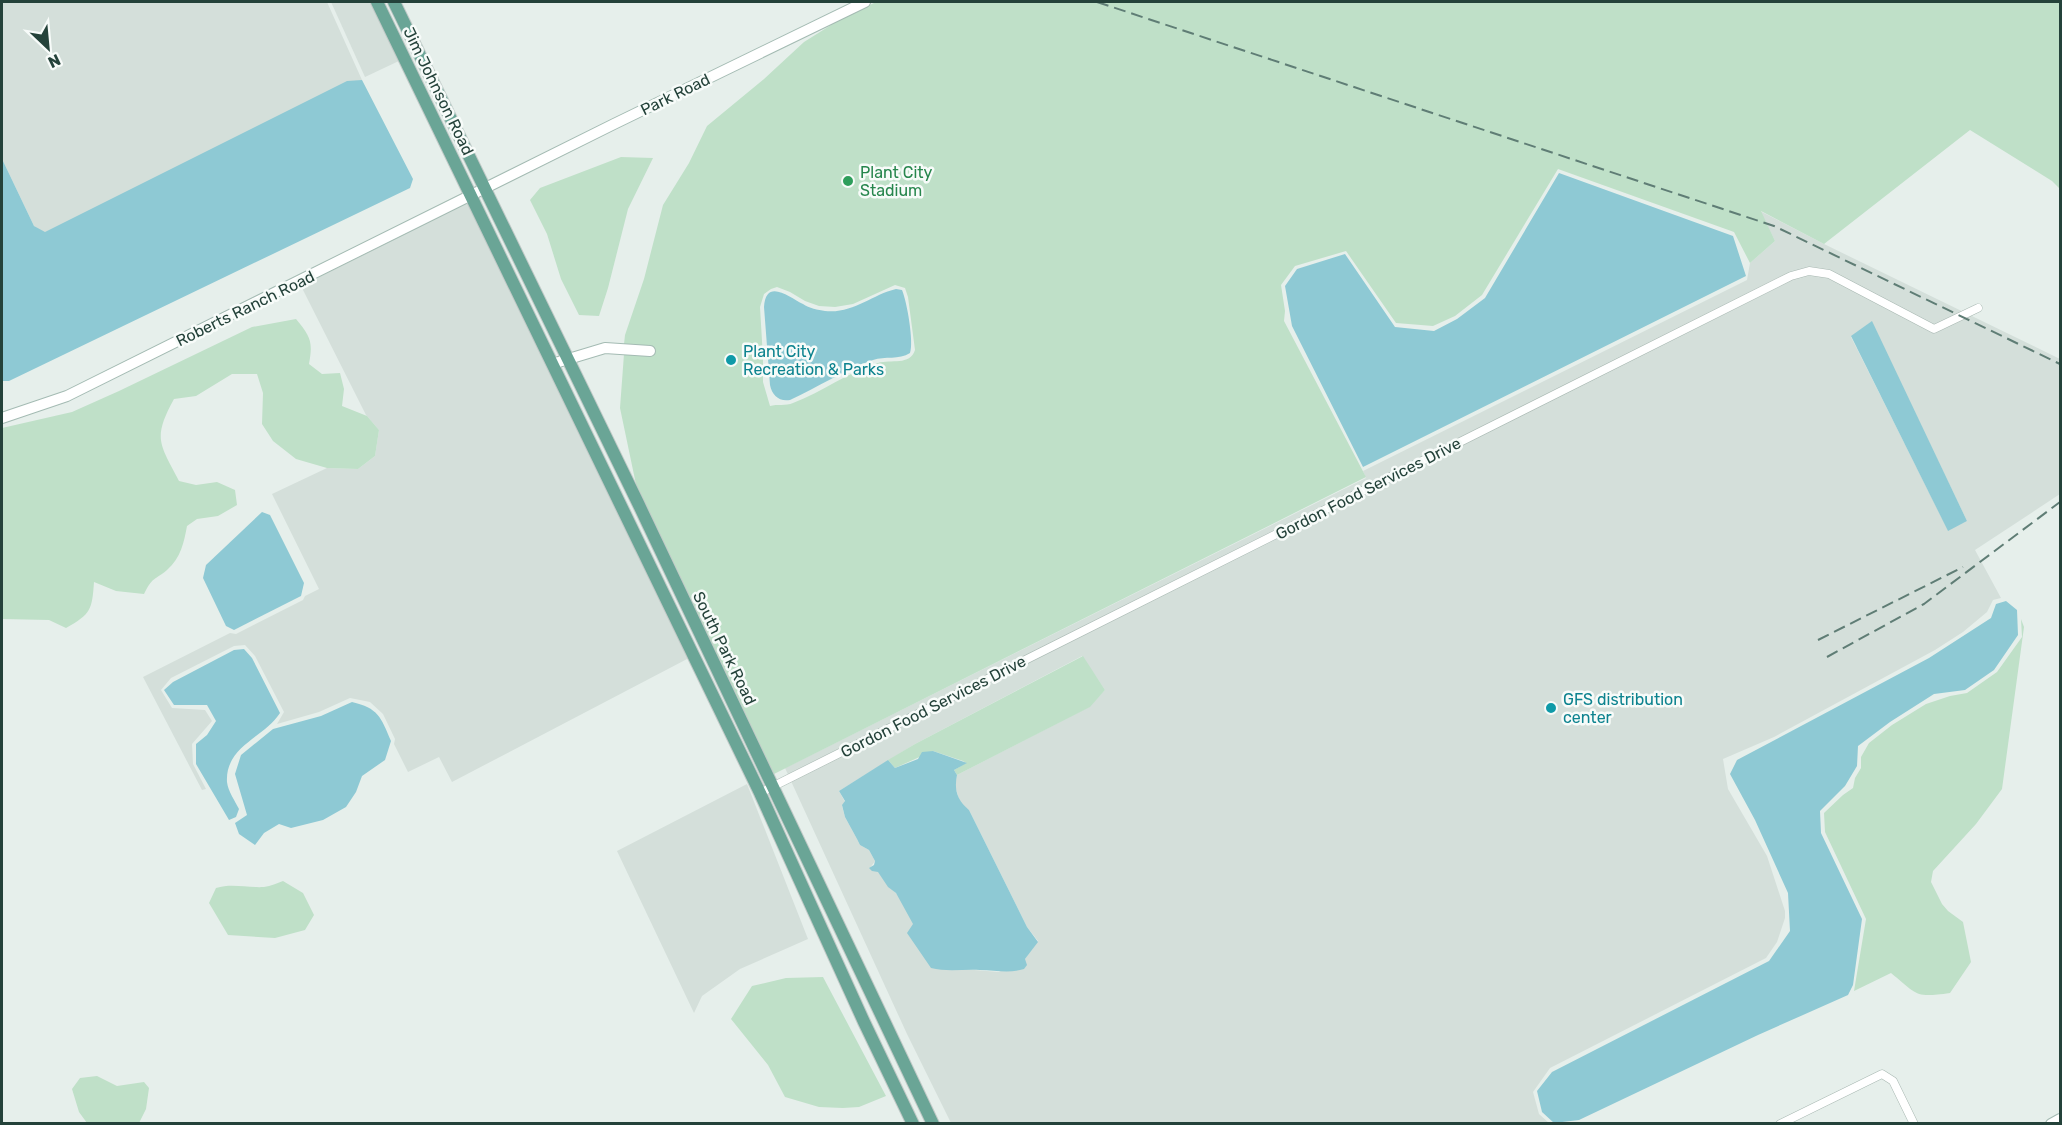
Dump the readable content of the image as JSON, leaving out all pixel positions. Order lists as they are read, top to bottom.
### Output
{
  "streets": {
    "main road": ["Jim Johnson Road", "South Park Road"],
    "street": ["Park Road", "Roberts Ranch Road", "Gordon Food Services Drive"]
  },
  "crossings": [
    ["Jim Johnson Road", "Park Road"],
    ["Jim Johnson Road", "Roberts Ranch Road"],
    ["Jim Johnson Road", "South Park Road"],
    ["Park Road", "Roberts Ranch Road"],
    ["Park Road", "South Park Road"],
    ["Roberts Ranch Road", "South Park Road"],
    ["Gordon Food Services Drive", "South Park Road"]
  ],
  "places": ["Plant City Stadium", "Plant City Recreation & Parks", "GFS distribution center"],
  "north": "bottom right"
}
